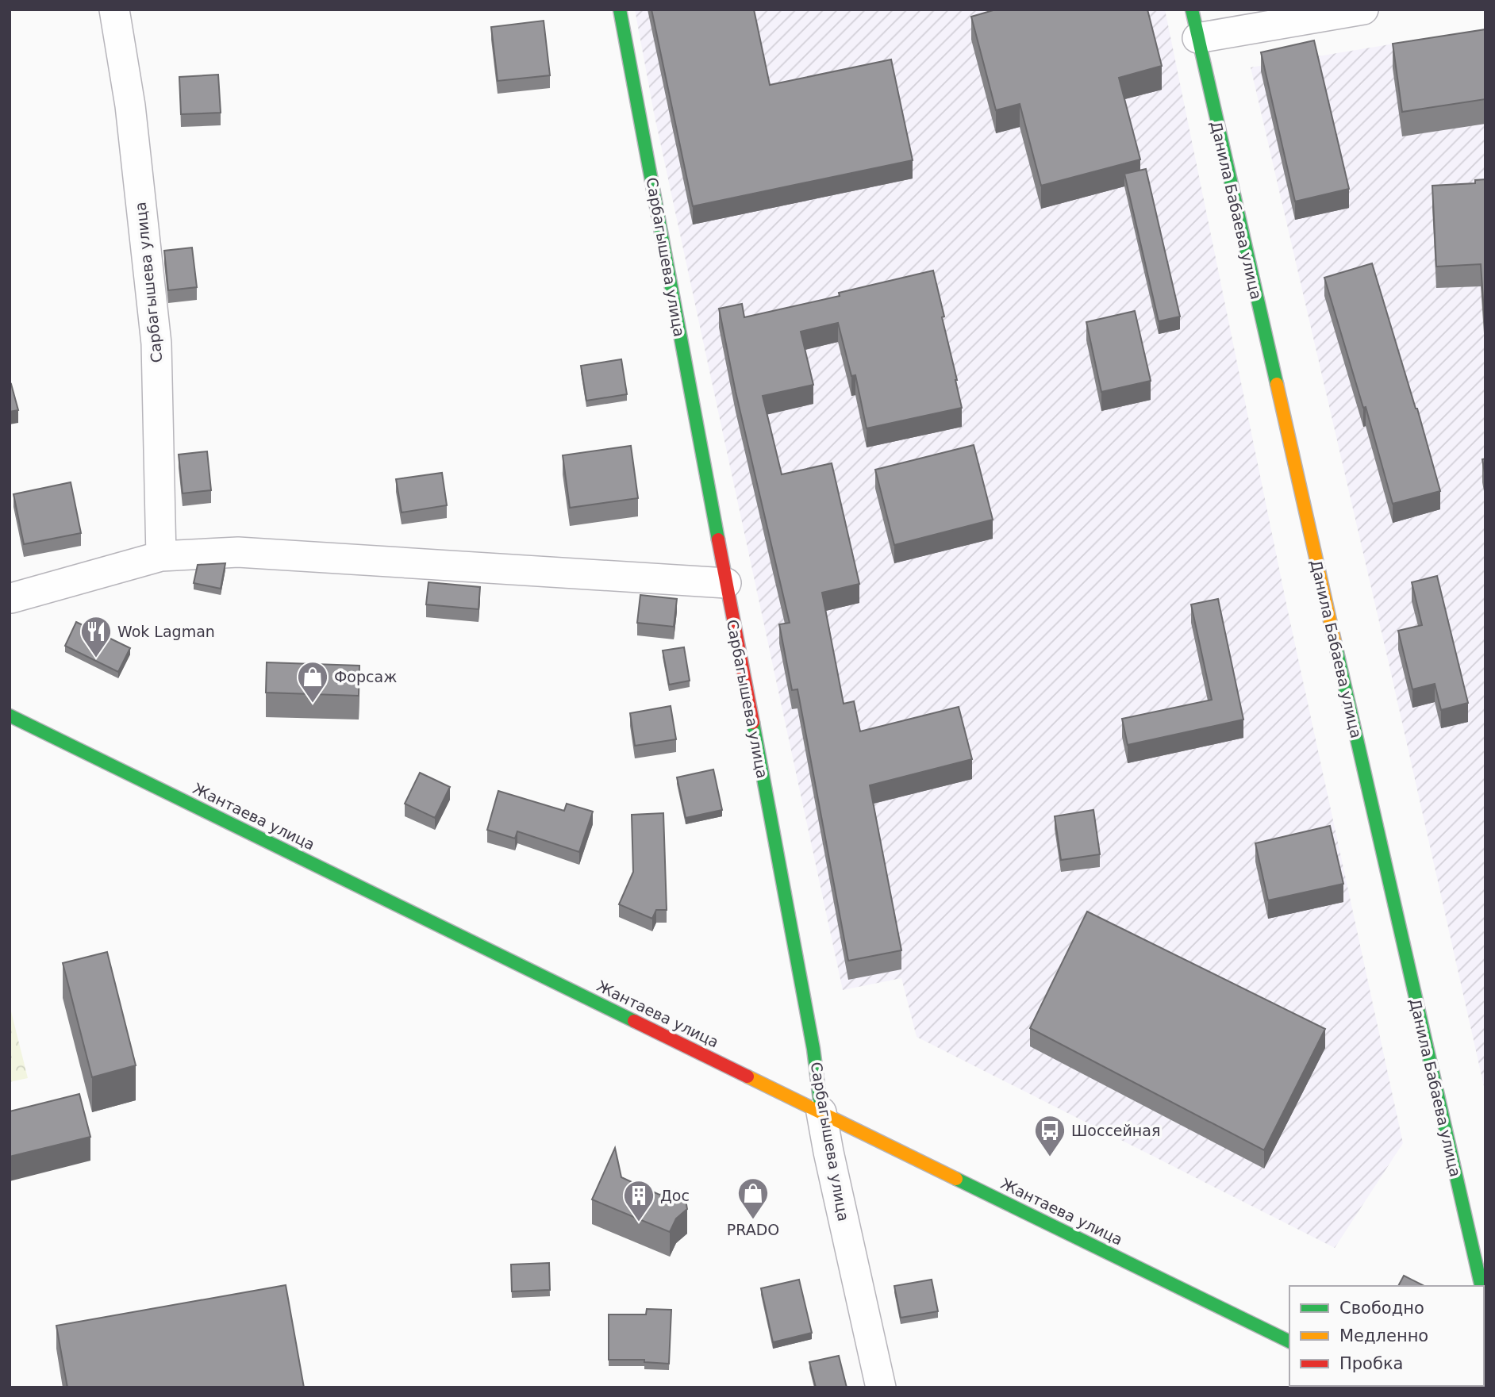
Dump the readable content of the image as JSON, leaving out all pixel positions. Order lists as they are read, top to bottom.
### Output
{
  "streets": {
    "street": ["Данила Бабаева улица", "Сарбагышева улица", "Жантаева улица"]
  },
  "crossings": [
    ["Сарбагышева улица", "Жантаева улица"]
  ],
  "places": {
    "restaurant": ["Wok Lagman"],
    "shop": ["Форсаж", "PRADO"],
    "bus stop": ["Шоссейная"],
    "building": ["Дос"]
  },
  "legend": ["Свободно", "Медленно", "Пробка"]
}
